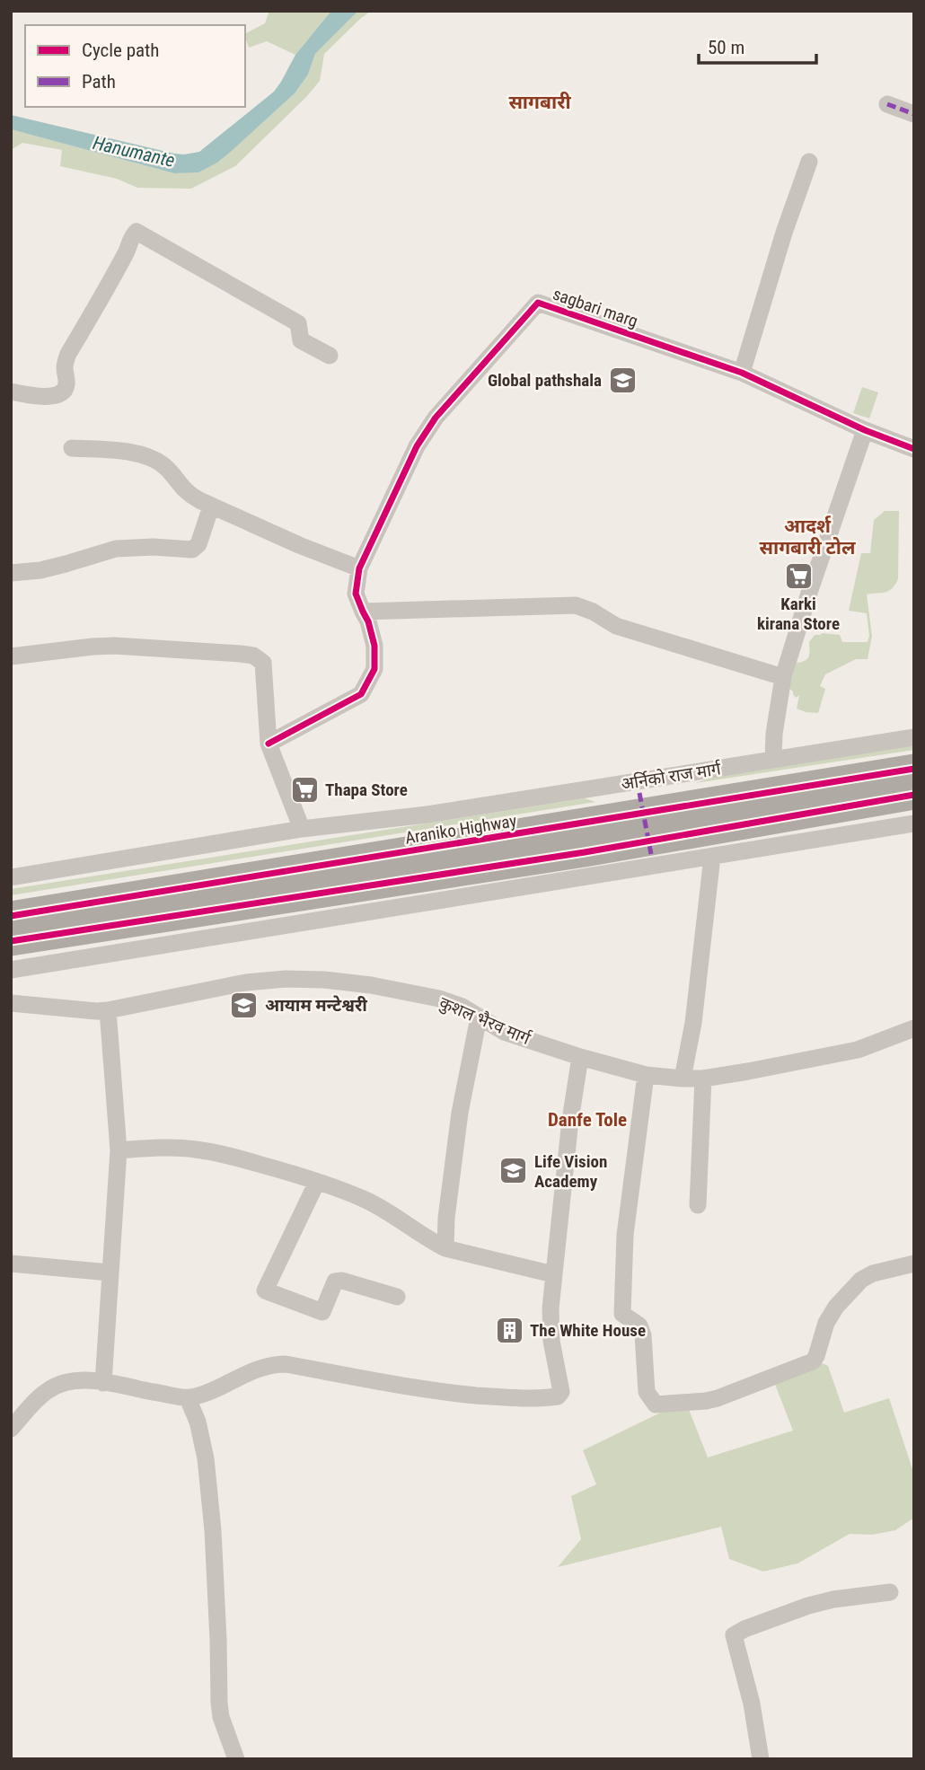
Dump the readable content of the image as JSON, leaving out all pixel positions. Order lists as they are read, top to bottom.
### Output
{
  "streets": {
    "highway": ["Araniko Highway"],
    "street": ["sagbari marg", "अर्निको राज मार्ग", "कुशल‌ भैरव मार्ग"]
  },
  "districts": ["सागबारी", "आदर्श सागबारी टोल", "Danfe Tole"],
  "water": ["Hanumante"],
  "places": {
    "school or university": ["Global pathshala", "आयाम मन्टेश्वरी", "Life Vision Academy"],
    "supermarket": ["Karki kirana Store", "Thapa Store"],
    "building": ["The White House"]
  },
  "legend": ["Cycle path", "Path"],
  "scale_bar": "50 m"
}
